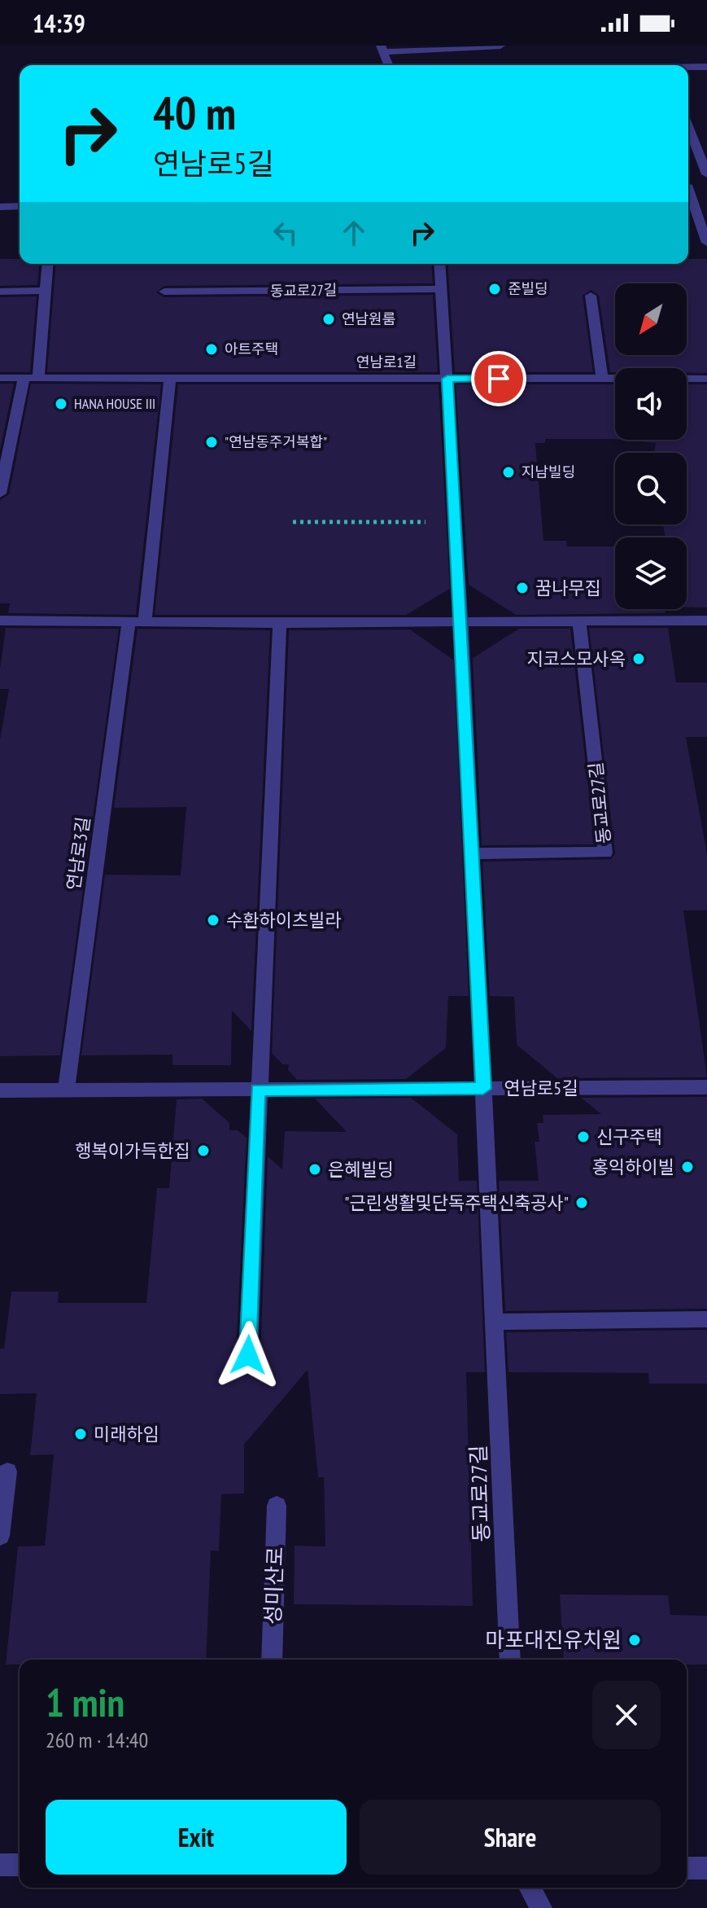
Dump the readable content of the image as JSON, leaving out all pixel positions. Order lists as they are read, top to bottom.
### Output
{
  "streets": {
    "street": [
      "동교로27길",
      "연남로1길",
      "연남로3길",
      "연남로5길",
      "성미산로"
    ]
  },
  "crossings": [
    ["동교로27길", "연남로1길"],
    ["동교로27길", "연남로5길"],
    ["연남로3길", "연남로5길"]
  ],
  "places": [
    "준빌딩",
    "연남원룸",
    "아트주택",
    "HANA HOUSE III",
    "\"연남동주거복합\"",
    "지남빌딩",
    "꿈나무집",
    "지코스모사옥",
    "수환하이츠빌라",
    "신구주택",
    "행복이가득한집",
    "홍익하이빌",
    "은혜빌딩",
    "\"근린생활및단독주택신축공사\"",
    "미래하임",
    "마포대진유치원"
  ],
  "north": "bottom left",
  "page": {
    "status": "14:39",
    "turn": ["40 m", "연남로5길"],
    "heading": ["1 min", "260 m · 14:40"],
    "buttons": ["Exit", "Share"]
  }
}
